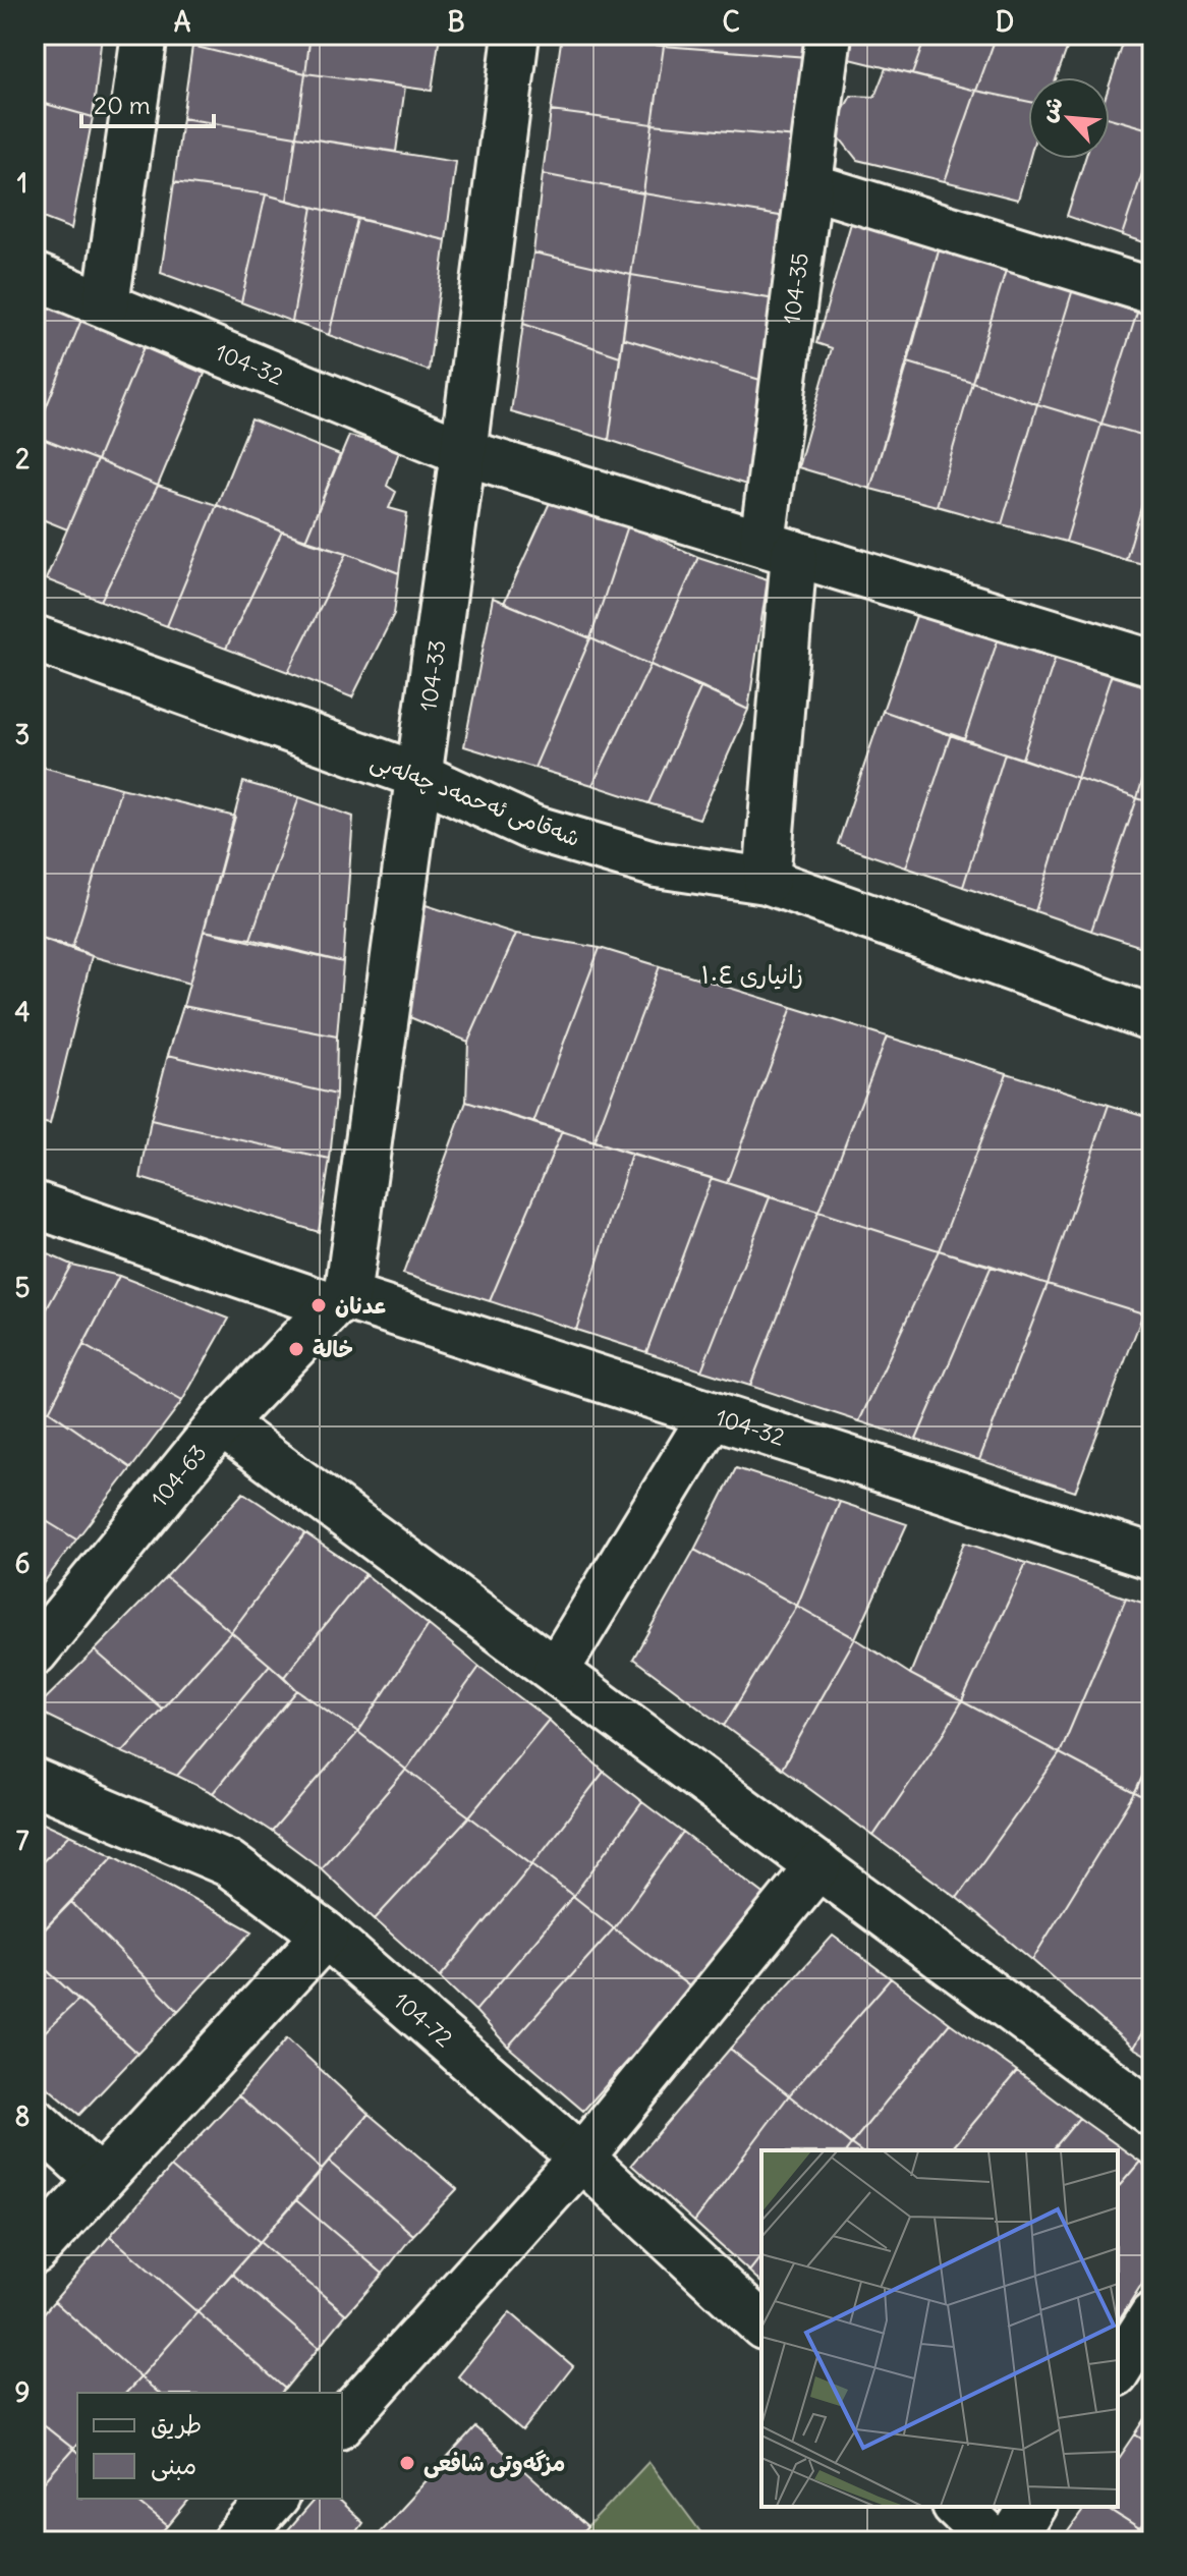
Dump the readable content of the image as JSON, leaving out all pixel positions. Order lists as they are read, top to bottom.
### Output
{
  "streets": {
    "street": [
      "104-35",
      "104-32",
      "104-33",
      "شەقامی ئەحمەد چەلەبی",
      "104-63",
      "104-72"
    ]
  },
  "crossings": [
    ["104-35", "104-32"],
    ["104-35", "شەقامی ئەحمەد چەلەبی"],
    ["104-32", "104-33"],
    ["104-32", "104-63"],
    ["104-33", "شەقامی ئەحمەد چەلەبی"],
    ["104-33", "104-63"]
  ],
  "districts": ["زانیاری ١٠٤"],
  "places": ["عدنان", "خالة", "مزگەوتی شافعی"],
  "legend": ["طريق", "مبنى"],
  "scale_bar": "20 m",
  "north": "top left",
  "grid": {
    "columns": [
      "A",
      "B",
      "C",
      "D"
    ],
    "rows": [
      "1",
      "2",
      "3",
      "4",
      "5",
      "6",
      "7",
      "8",
      "9"
    ]
  }
}
